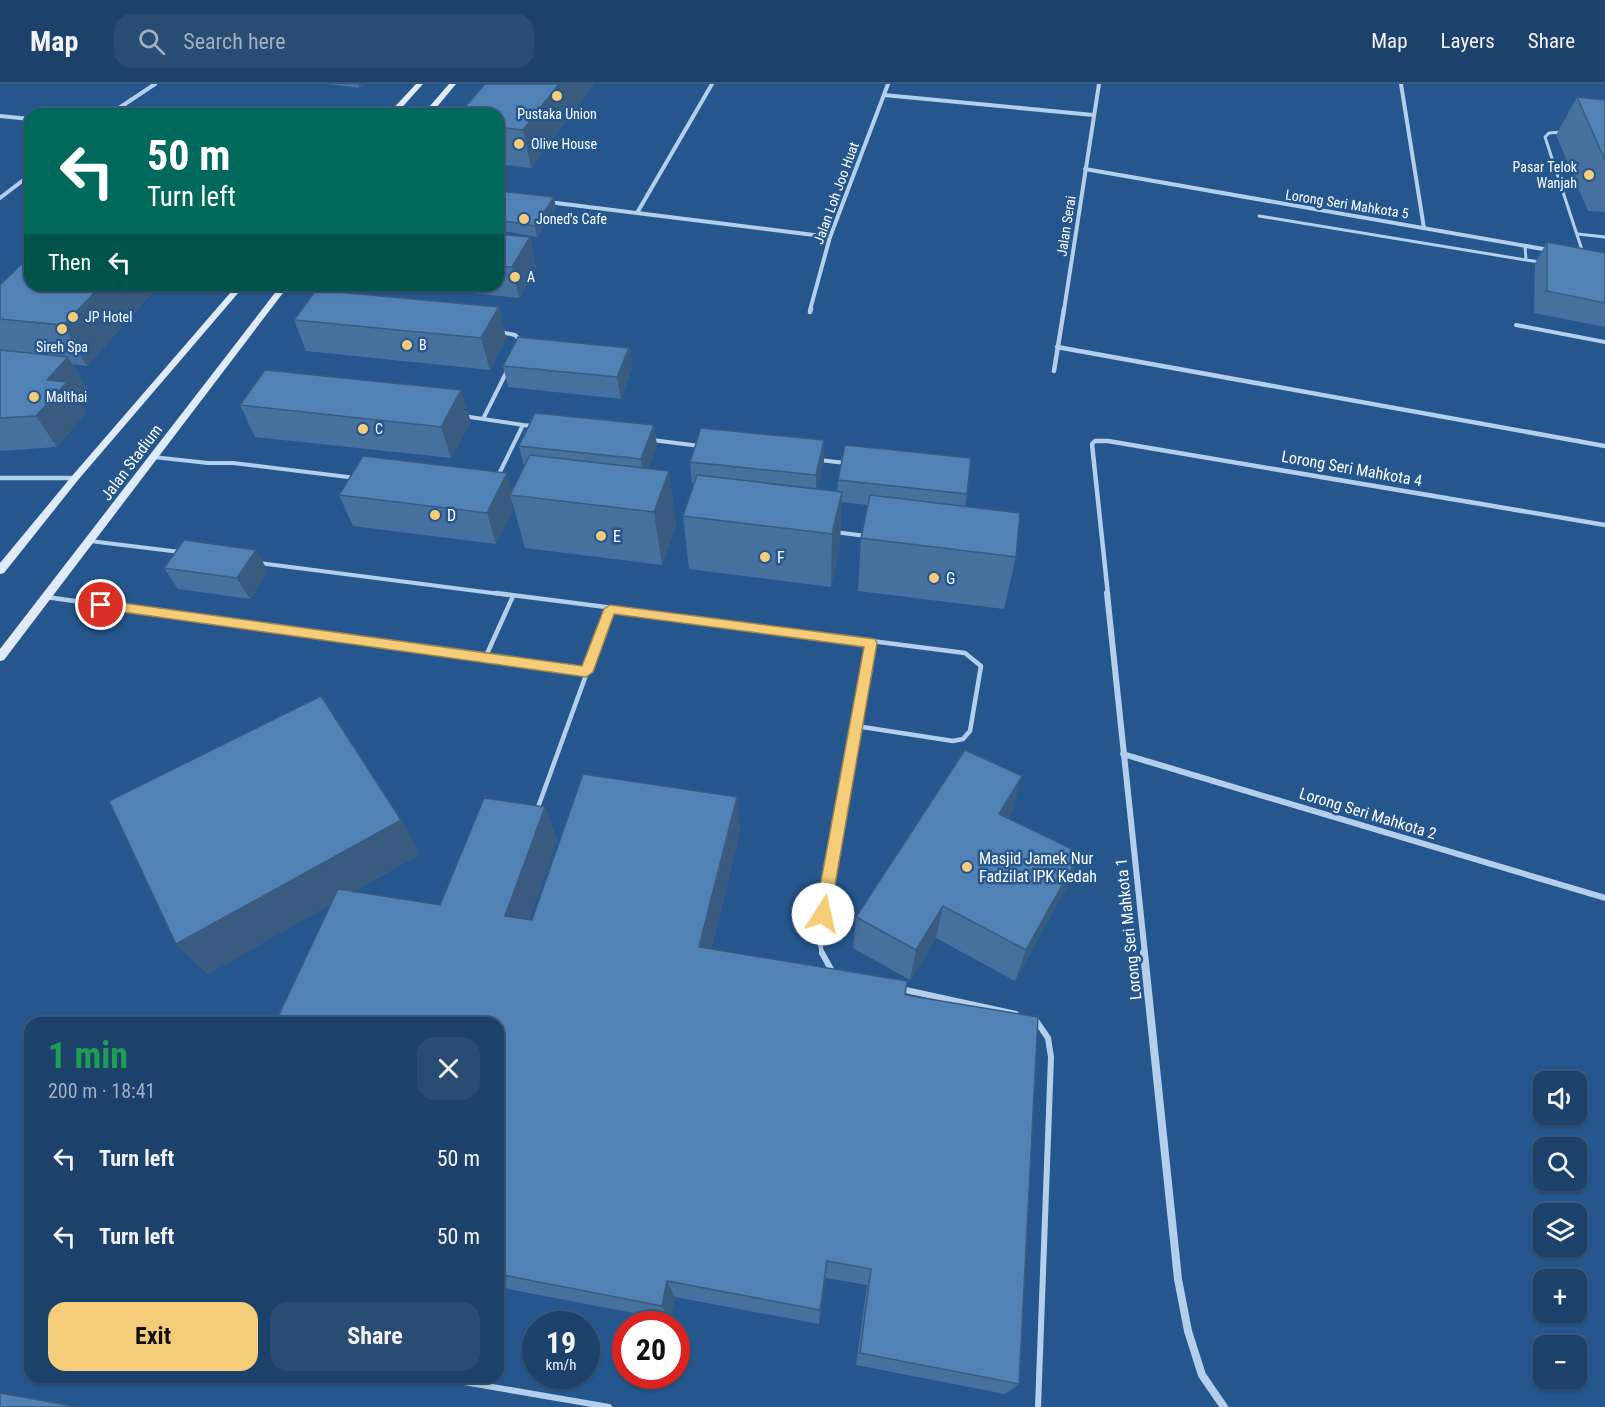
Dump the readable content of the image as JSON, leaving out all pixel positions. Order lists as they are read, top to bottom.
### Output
{
  "streets": {
    "main road": ["Jalan Stadium"],
    "street": [
      "Jalan Loh Joo Huat",
      "Lorong Seri Mahkota 5",
      "Jalan Serai",
      "Lorong Seri Mahkota 4",
      "Lorong Seri Mahkota 2",
      "Lorong Seri Mahkota 1"
    ]
  },
  "crossings": [
    ["Lorong Seri Mahkota 5", "Jalan Serai"],
    ["Lorong Seri Mahkota 4", "Lorong Seri Mahkota 1"],
    ["Lorong Seri Mahkota 2", "Lorong Seri Mahkota 1"]
  ],
  "places": [
    "Pustaka Union",
    "Olive House",
    "Pasar Telok Wanjah",
    "Joned's Cafe",
    "A",
    "JP Hotel",
    "Sireh Spa",
    "B",
    "Malthai",
    "C",
    "D",
    "E",
    "F",
    "G",
    "Masjid Jamek Nur Fadzilat IPK Kedah"
  ],
  "page": {
    "header": "Map",
    "search": "Search here",
    "nav": ["Map", "Layers", "Share"],
    "turn": ["50 m", "Turn left"],
    "then": "Then",
    "heading": ["1 min", "200 m · 18:41"],
    "map_buttons": ["+", "−"],
    "list": [
      {
        "name": "Turn left",
        "value": "50 m"
      },
      {
        "name": "Turn left",
        "value": "50 m"
      }
    ],
    "buttons": ["Exit", "Share"],
    "speed": "19 km/h",
    "limit": "20"
  }
}
